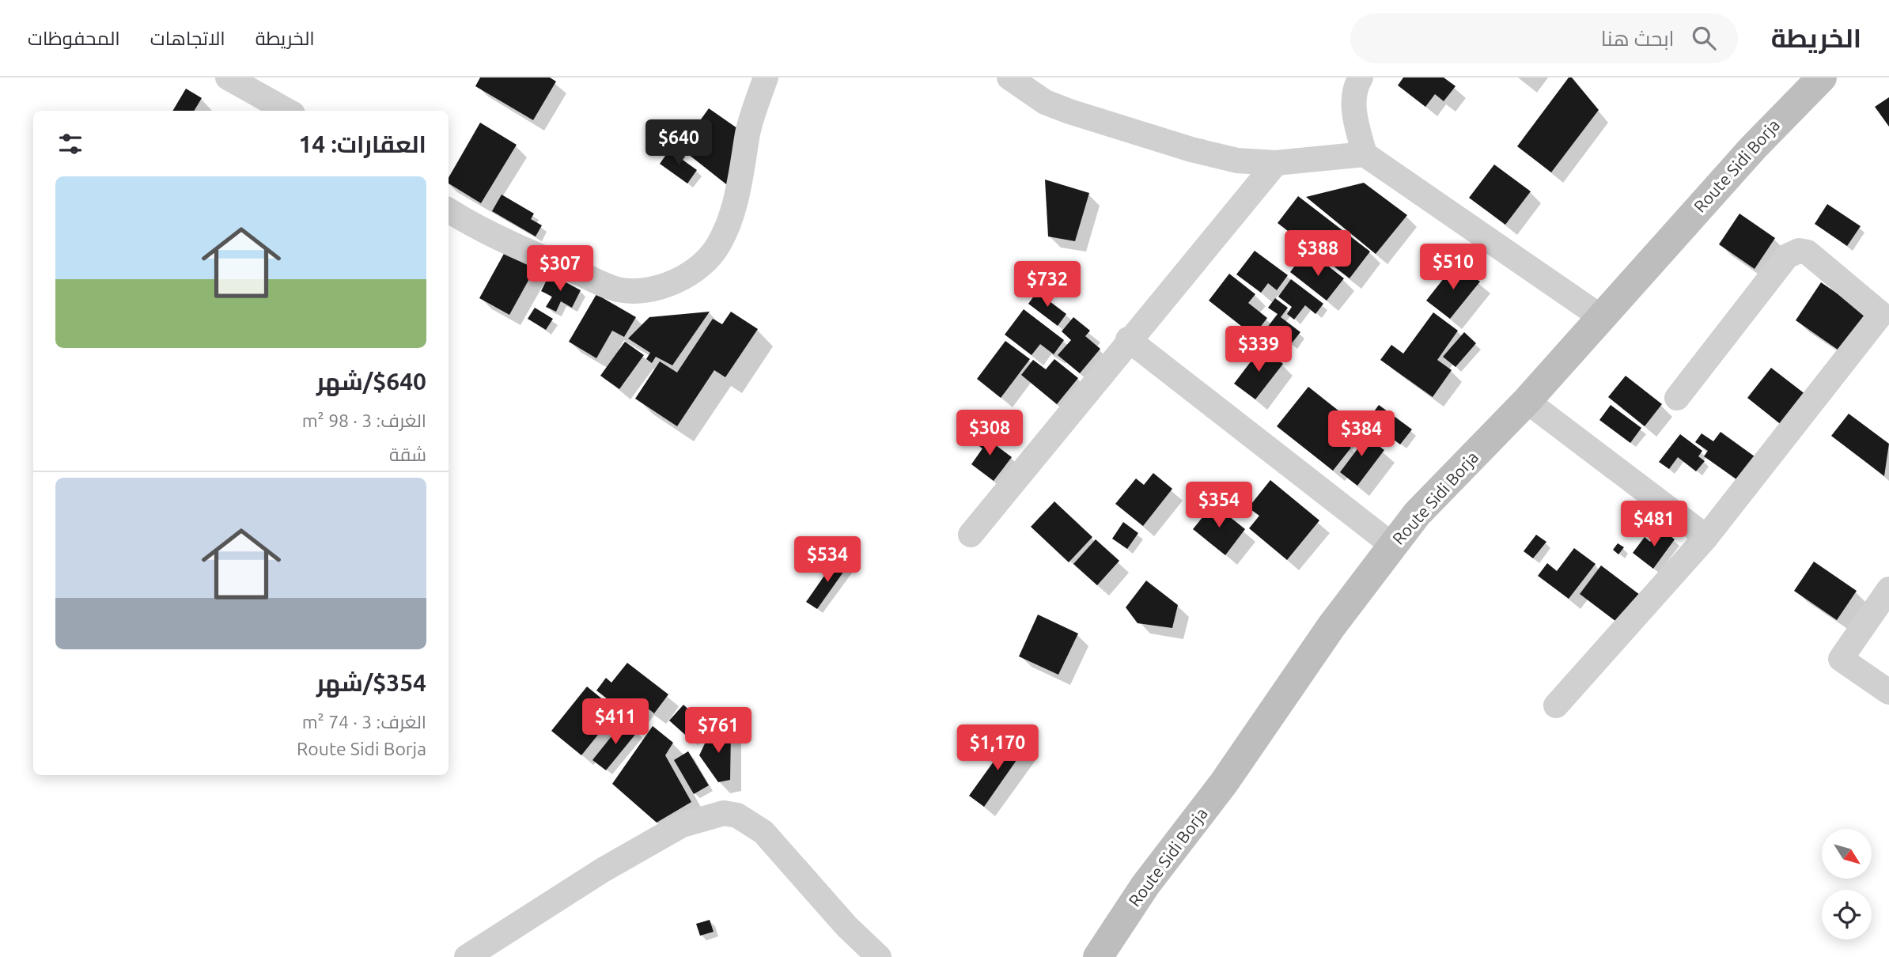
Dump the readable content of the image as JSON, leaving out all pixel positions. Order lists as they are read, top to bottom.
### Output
{
  "streets": {
    "street": ["Route Sidi Borja"]
  },
  "north": "bottom right",
  "page": {
    "header": "الخريطة",
    "search": "ابحث هنا",
    "nav": ["الخريطة", "الاتجاهات", "المحفوظات"],
    "heading": "العقارات: 14",
    "price": [
      "$640",
      "$388",
      "$510",
      "$307",
      "$732",
      "$339",
      "$308",
      "$384",
      "$354",
      "$481",
      "$534",
      "$411",
      "$761",
      "$1,170"
    ],
    "list": [
      {
        "name": "$640/شهر",
        "note": "الغرف: 3 · 98 m² · شقة"
      },
      {
        "name": "$354/شهر",
        "note": "الغرف: 3 · 74 m² · Route Sidi Borja"
      }
    ]
  }
}
